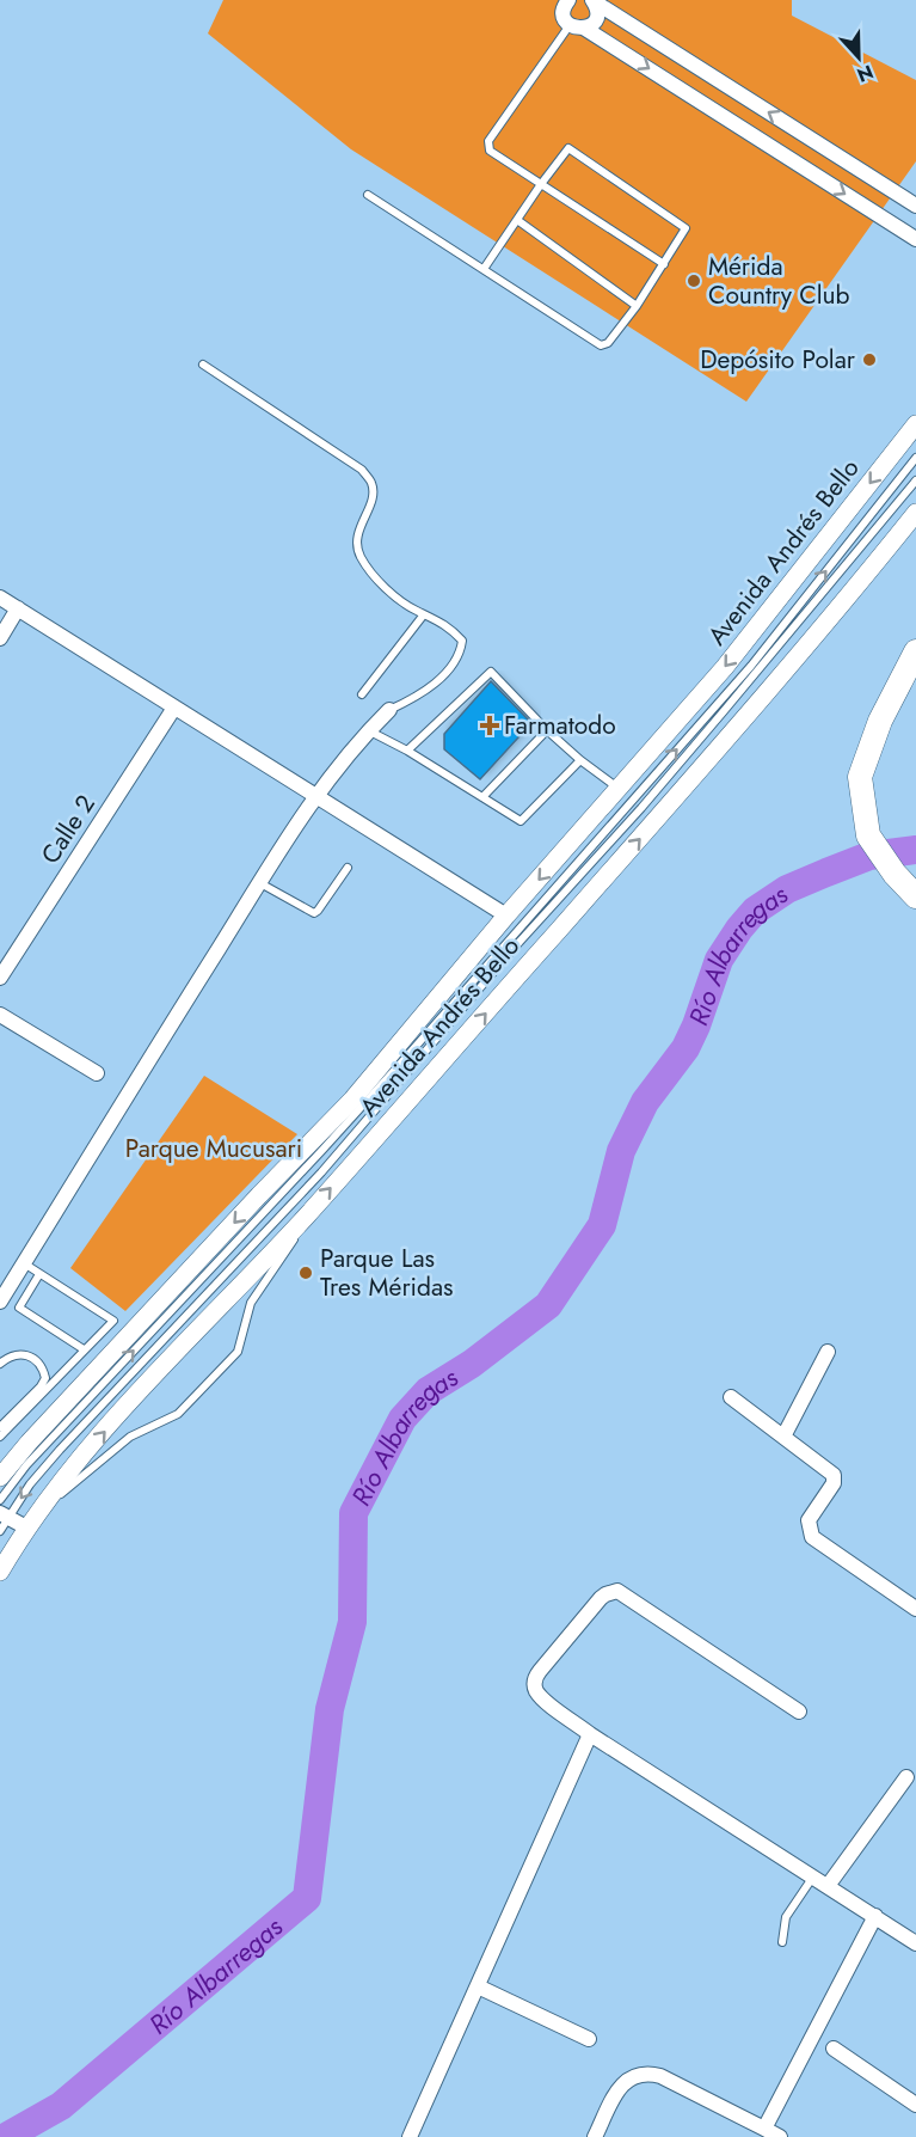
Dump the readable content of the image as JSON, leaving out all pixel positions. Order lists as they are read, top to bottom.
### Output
{
  "streets": {
    "street": ["Avenida Andrés Bello", "Calle 2"]
  },
  "water": ["Río Albarregas"],
  "parks": ["Parque Mucusari"],
  "places": {
    "other": ["Mérida Country Club", "Depósito Polar", "Parque Las Tres Méridas"],
    "health": ["Farmatodo"]
  },
  "north": "bottom"
}
